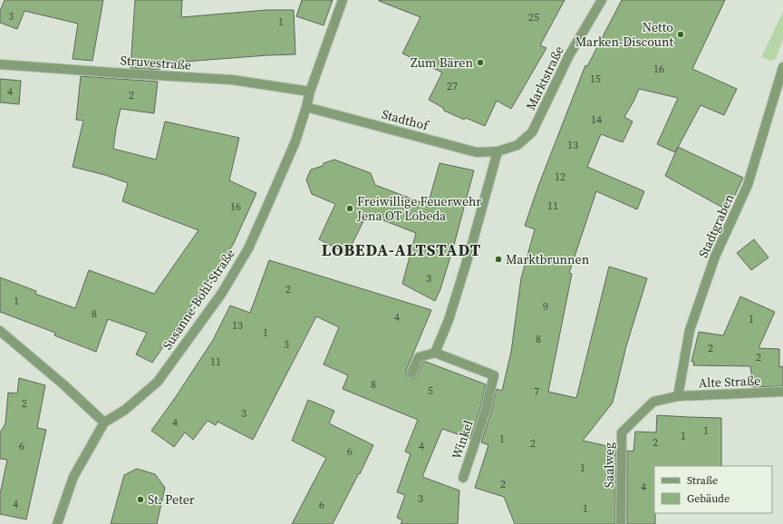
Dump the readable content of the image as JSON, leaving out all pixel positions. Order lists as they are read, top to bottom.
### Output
{
  "streets": {
    "street": [
      "Struvestraße",
      "Marktstraße",
      "Stadthof",
      "Stadtgraben",
      "Susanne-Bohl-Straße",
      "Alte Straße",
      "Winkel",
      "Saalweg"
    ]
  },
  "crossings": [
    ["Struvestraße", "Susanne-Bohl-Straße"],
    ["Marktstraße", "Stadthof"],
    ["Stadthof", "Susanne-Bohl-Straße"],
    ["Stadtgraben", "Alte Straße"],
    ["Stadtgraben", "Saalweg"],
    ["Alte Straße", "Saalweg"]
  ],
  "districts": ["LOBEDA-ALTSTADT"],
  "places": [
    "Netto Marken-Discount",
    "Zum Bären",
    "Freiwillige Feuerwehr Jena OT Lobeda",
    "Marktbrunnen",
    "St. Peter"
  ],
  "house_numbers": [
    "3",
    "25",
    "1",
    "16",
    "15",
    "27",
    "4",
    "2",
    "14",
    "13",
    "12",
    "11",
    "16",
    "3",
    "2",
    "1",
    "9",
    "8",
    "4",
    "1",
    "13",
    "1",
    "8",
    "3",
    "2",
    "2",
    "11",
    "8",
    "5",
    "7",
    "2",
    "3",
    "4",
    "1",
    "1",
    "1",
    "2",
    "2",
    "6",
    "4",
    "6",
    "1",
    "2",
    "4",
    "3",
    "4",
    "6",
    "1"
  ],
  "legend": ["Straße", "Gebäude"]
}
